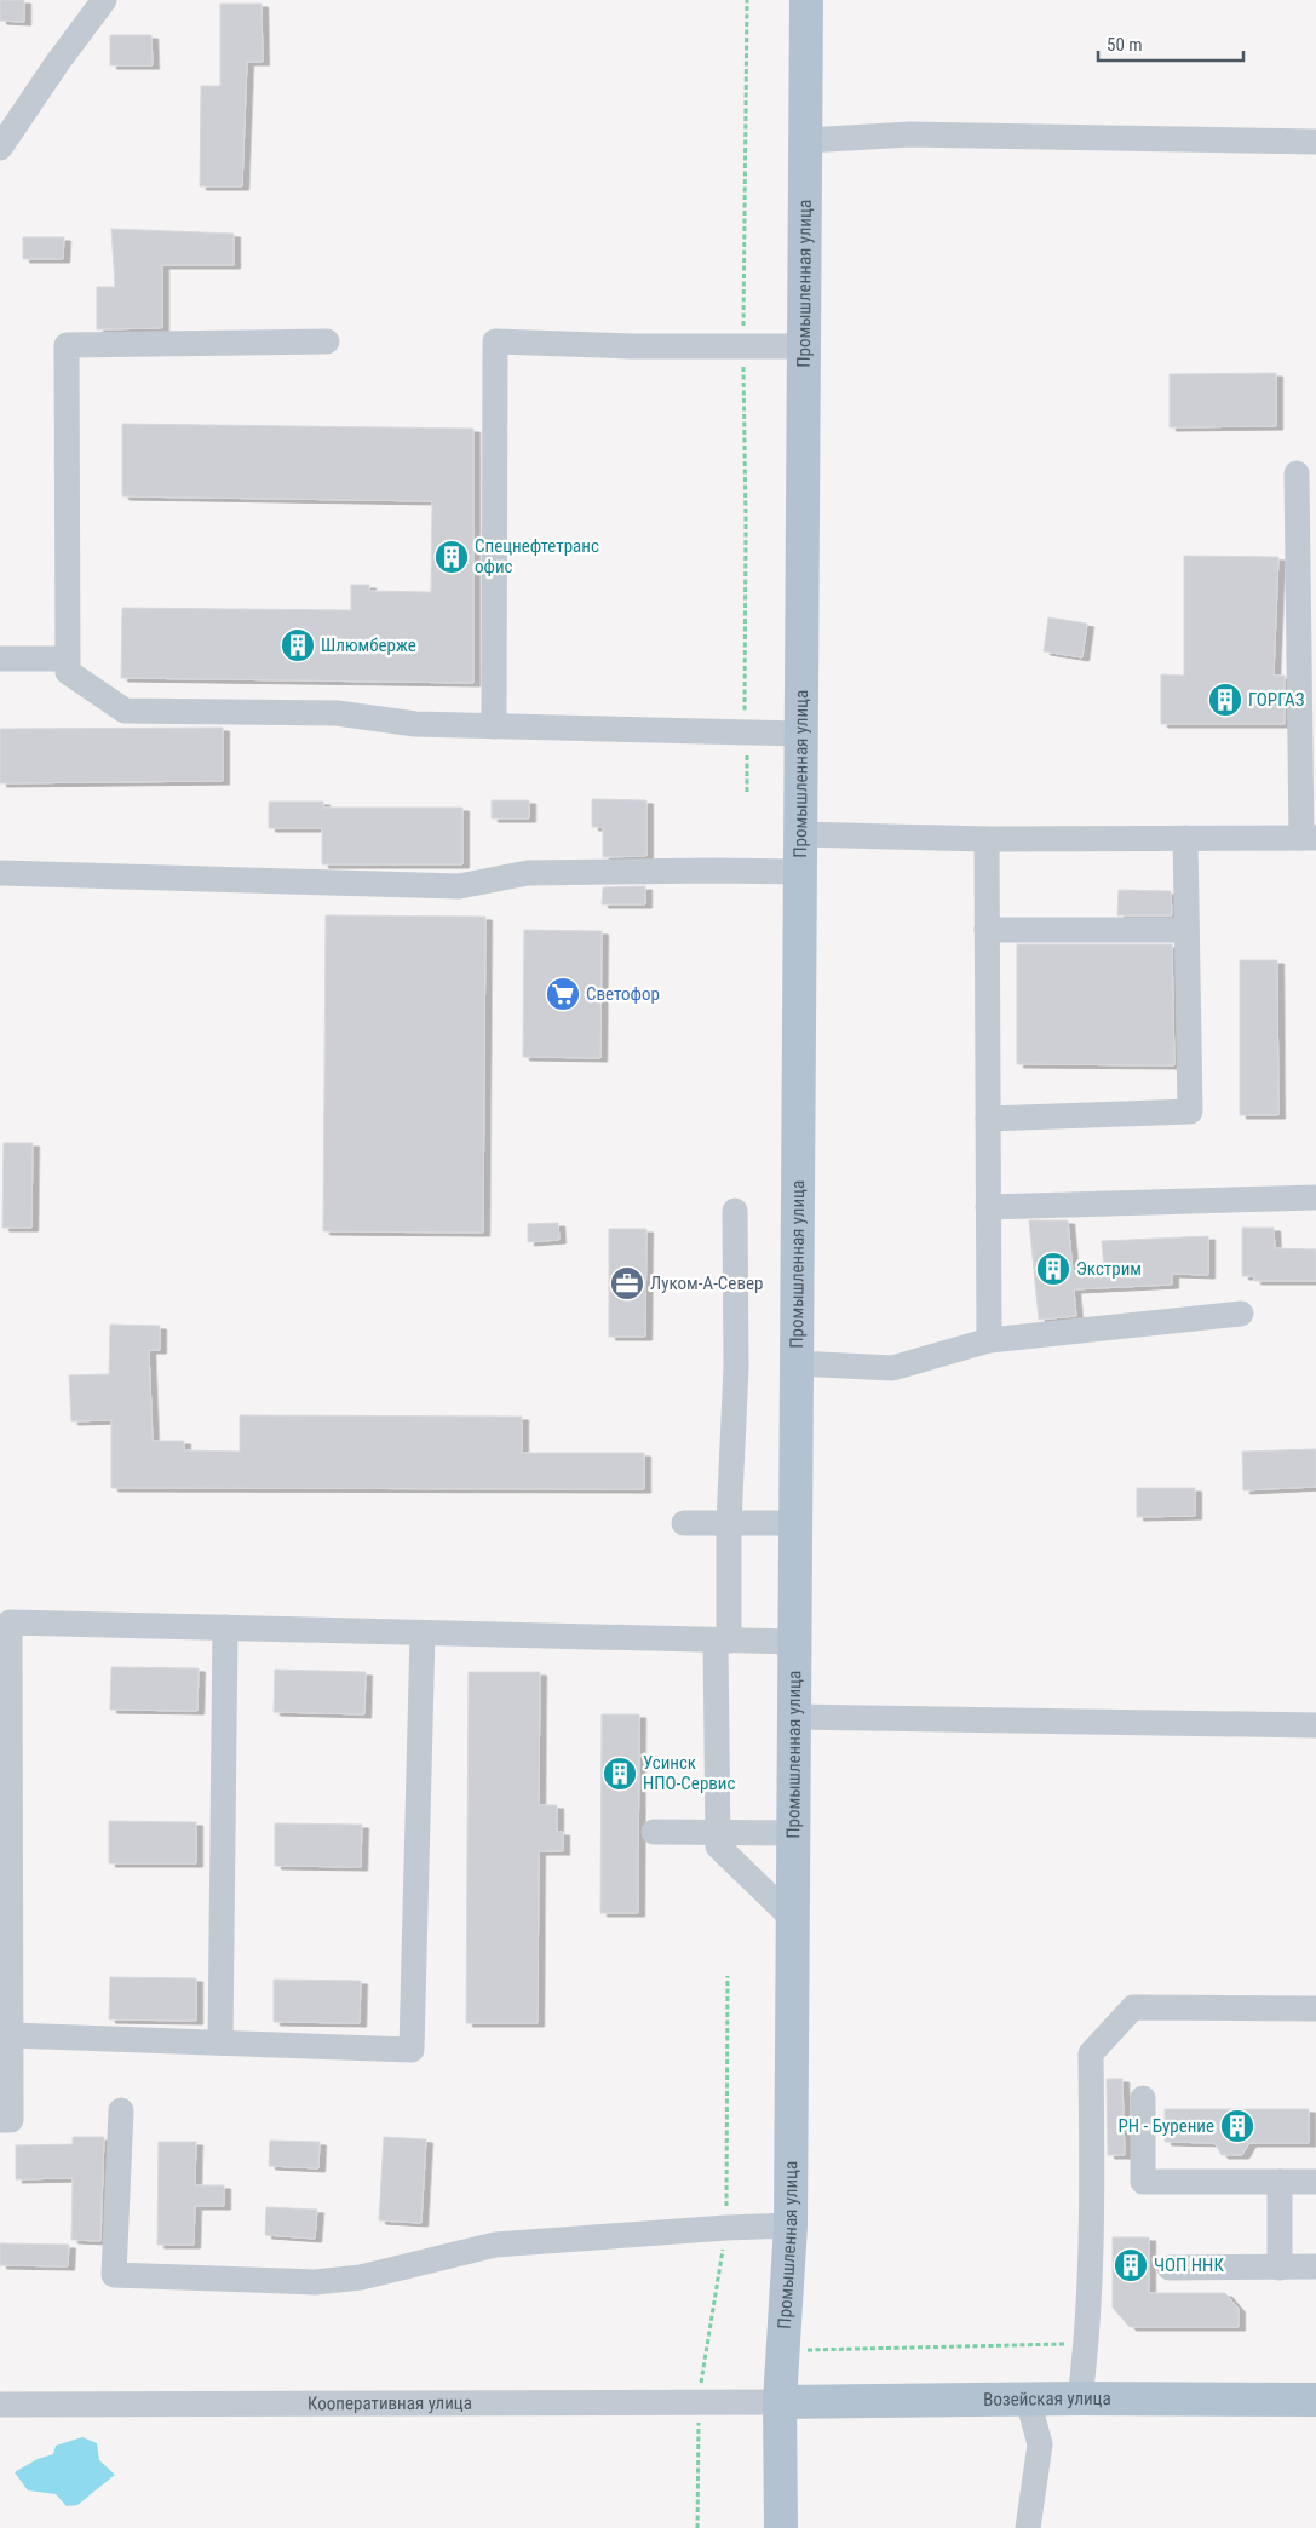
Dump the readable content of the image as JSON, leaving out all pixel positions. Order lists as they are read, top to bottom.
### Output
{
  "streets": {
    "main road": ["Промышленная улица", "Возейская улица"],
    "street": ["Кооперативная улица"]
  },
  "crossings": [
    ["Промышленная улица", "Возейская улица"],
    ["Промышленная улица", "Кооперативная улица"],
    ["Возейская улица", "Кооперативная улица"]
  ],
  "places": {
    "building": [
      "Спецнефтетранс офис",
      "Шлюмберже",
      "ГОРГАЗ",
      "Экстрим",
      "Усинск НПО-Сервис",
      "РН - Бурение",
      "ЧОП ННК"
    ],
    "supermarket": ["Светофор"],
    "office": ["Луком-А-Север"]
  },
  "scale_bar": "50 m"
}
